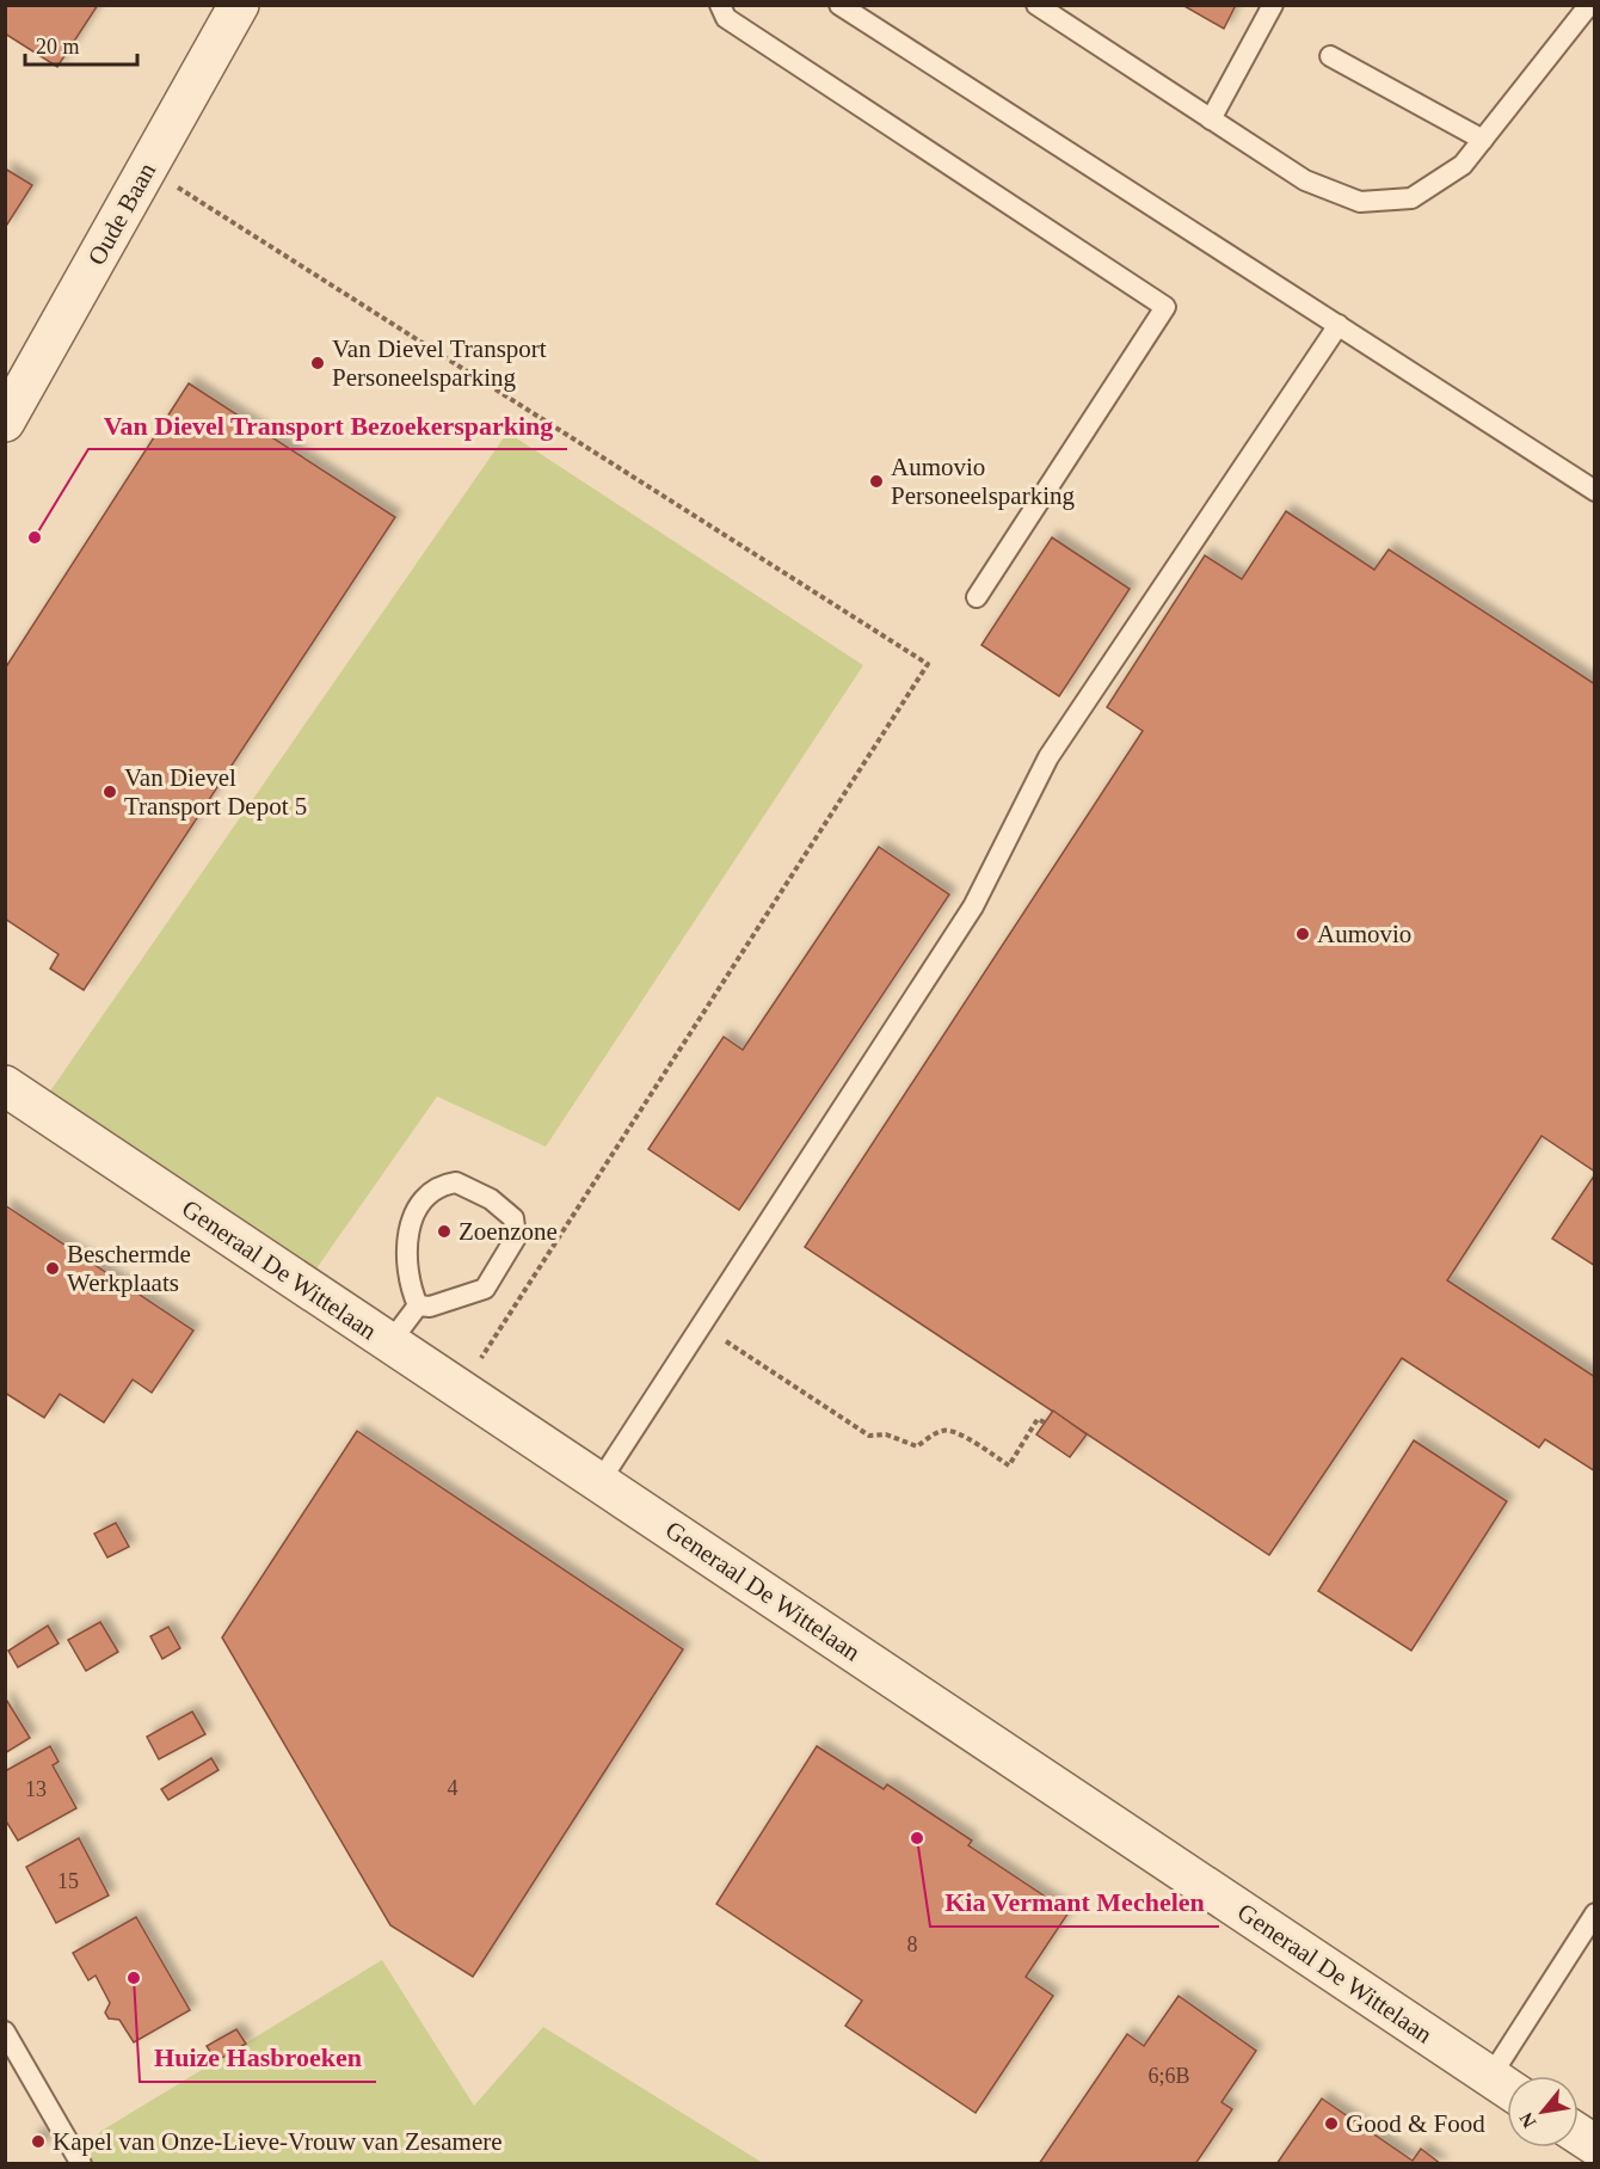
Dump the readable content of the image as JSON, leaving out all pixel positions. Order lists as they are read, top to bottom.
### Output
{
  "streets": {
    "street": ["Oude Baan", "Generaal De Wittelaan"]
  },
  "places": [
    "Van Dievel Transport Personeelsparking",
    "Aumovio Personeelsparking",
    "Van Dievel Transport Bezoekersparking",
    "Van Dievel Transport Depot 5",
    "Aumovio",
    "Zoenzone",
    "Beschermde Werkplaats",
    "Kia Vermant Mechelen",
    "Huize Hasbroeken",
    "Good & Food",
    "Kapel van Onze-Lieve-Vrouw van Zesamere"
  ],
  "house_numbers": [
    "4",
    "13",
    "15",
    "8",
    "6;6B"
  ],
  "scale_bar": "20 m",
  "north": "bottom left"
}
